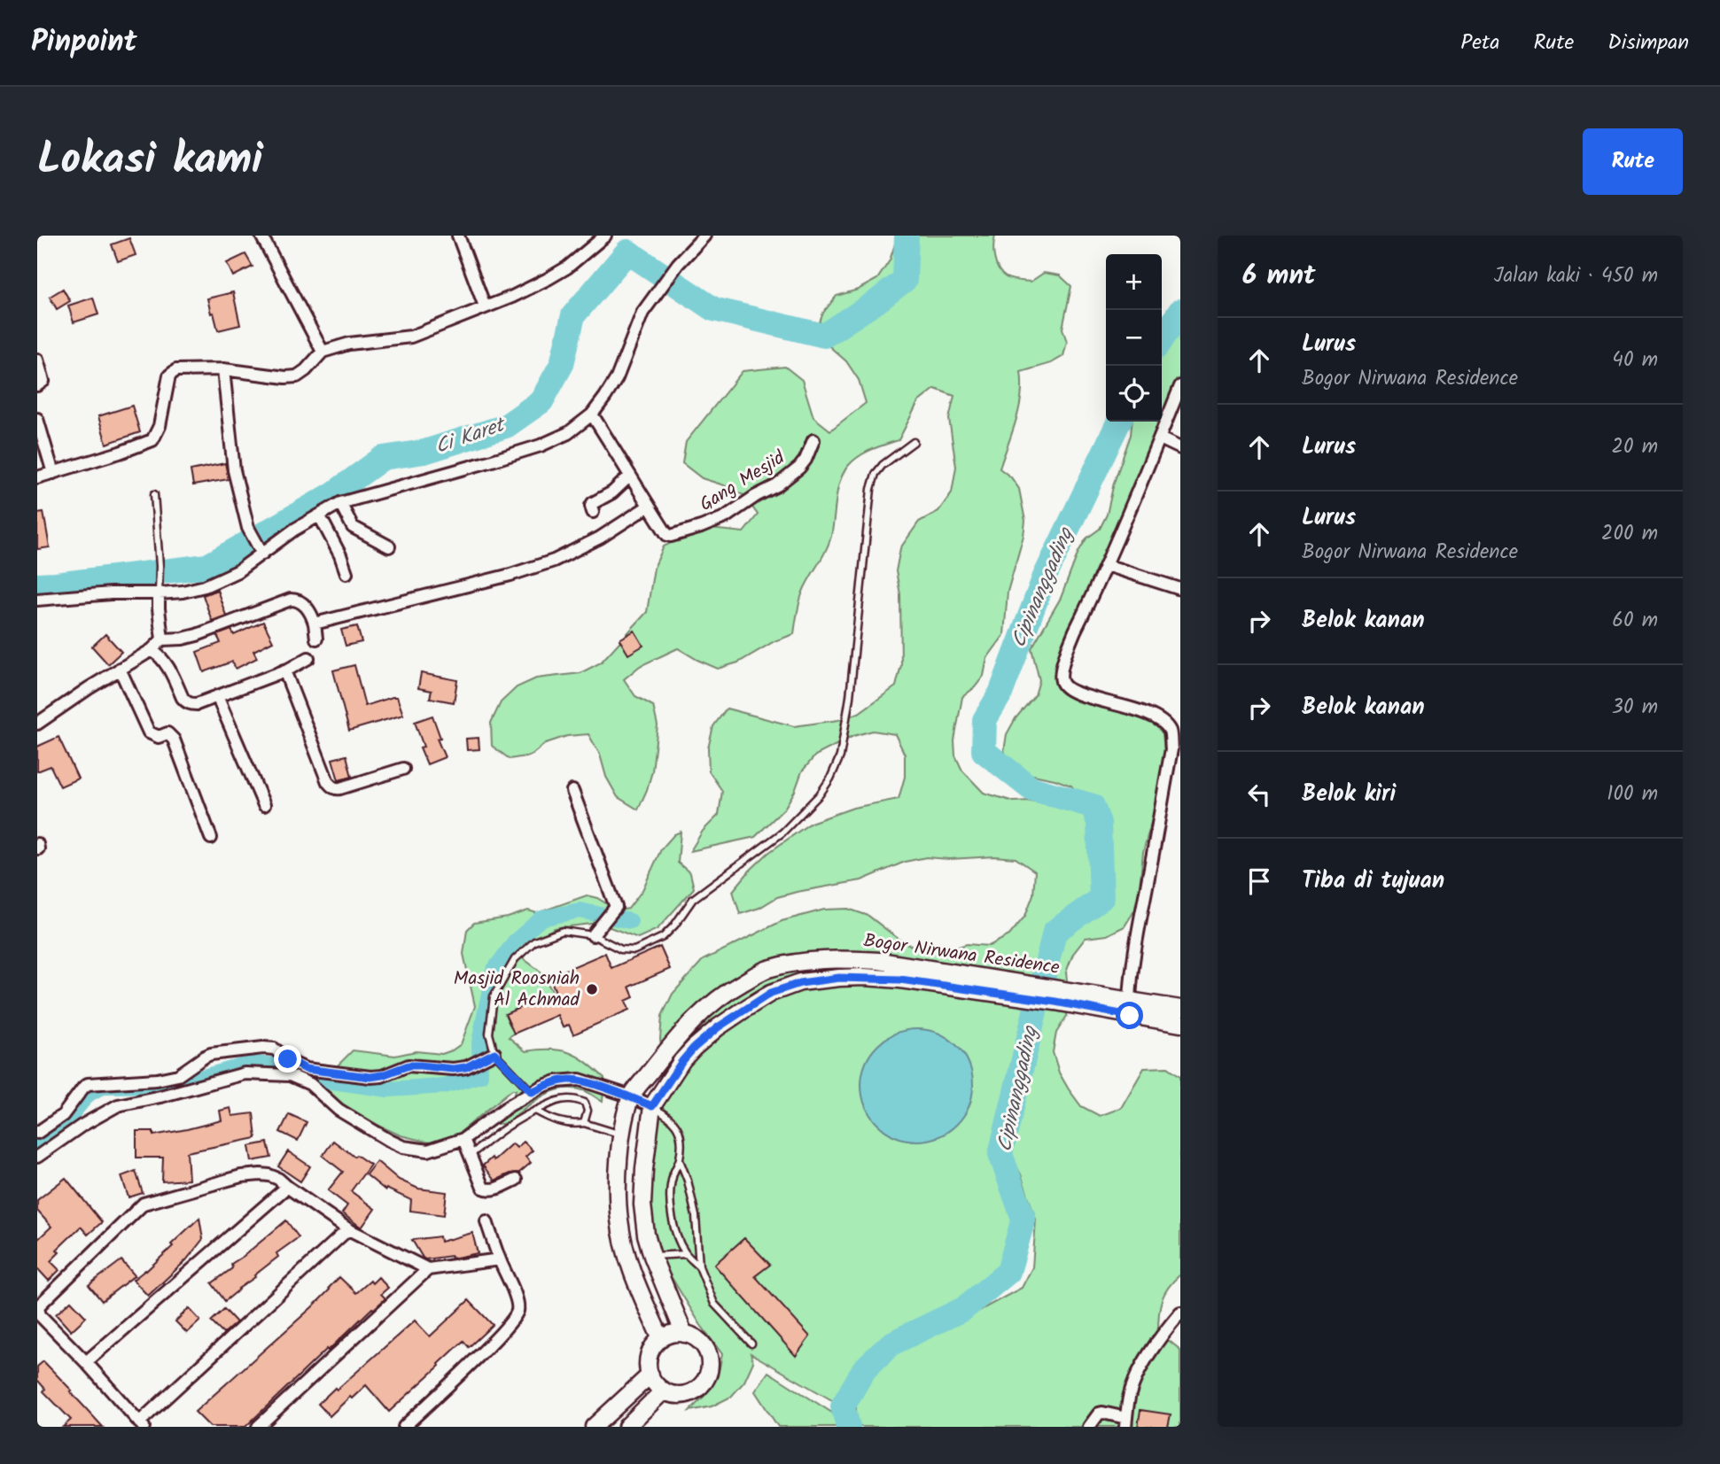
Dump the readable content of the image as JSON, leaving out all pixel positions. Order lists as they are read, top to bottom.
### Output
{
  "streets": {
    "street": ["Gang Mesjid", "Bogor Nirwana Residence"]
  },
  "water": ["Ci Karet", "Cipinanggading"],
  "places": ["Masjid Roosniah Al Achmad"],
  "page": {
    "header": "Pinpoint",
    "nav": ["Peta", "Rute", "Disimpan"],
    "title": "Lokasi kami",
    "buttons": "Rute",
    "heading": ["6 mnt", "Jalan kaki · 450 m"],
    "map_buttons": ["+", "−"],
    "list": [
      ["Lurus", "Bogor Nirwana Residence", "40 m"],
      ["Lurus", "20 m"],
      ["Lurus", "Bogor Nirwana Residence", "200 m"],
      ["Belok kanan", "60 m"],
      ["Belok kanan", "30 m"],
      ["Belok kiri", "100 m"],
      "Tiba di tujuan"
    ]
  }
}
